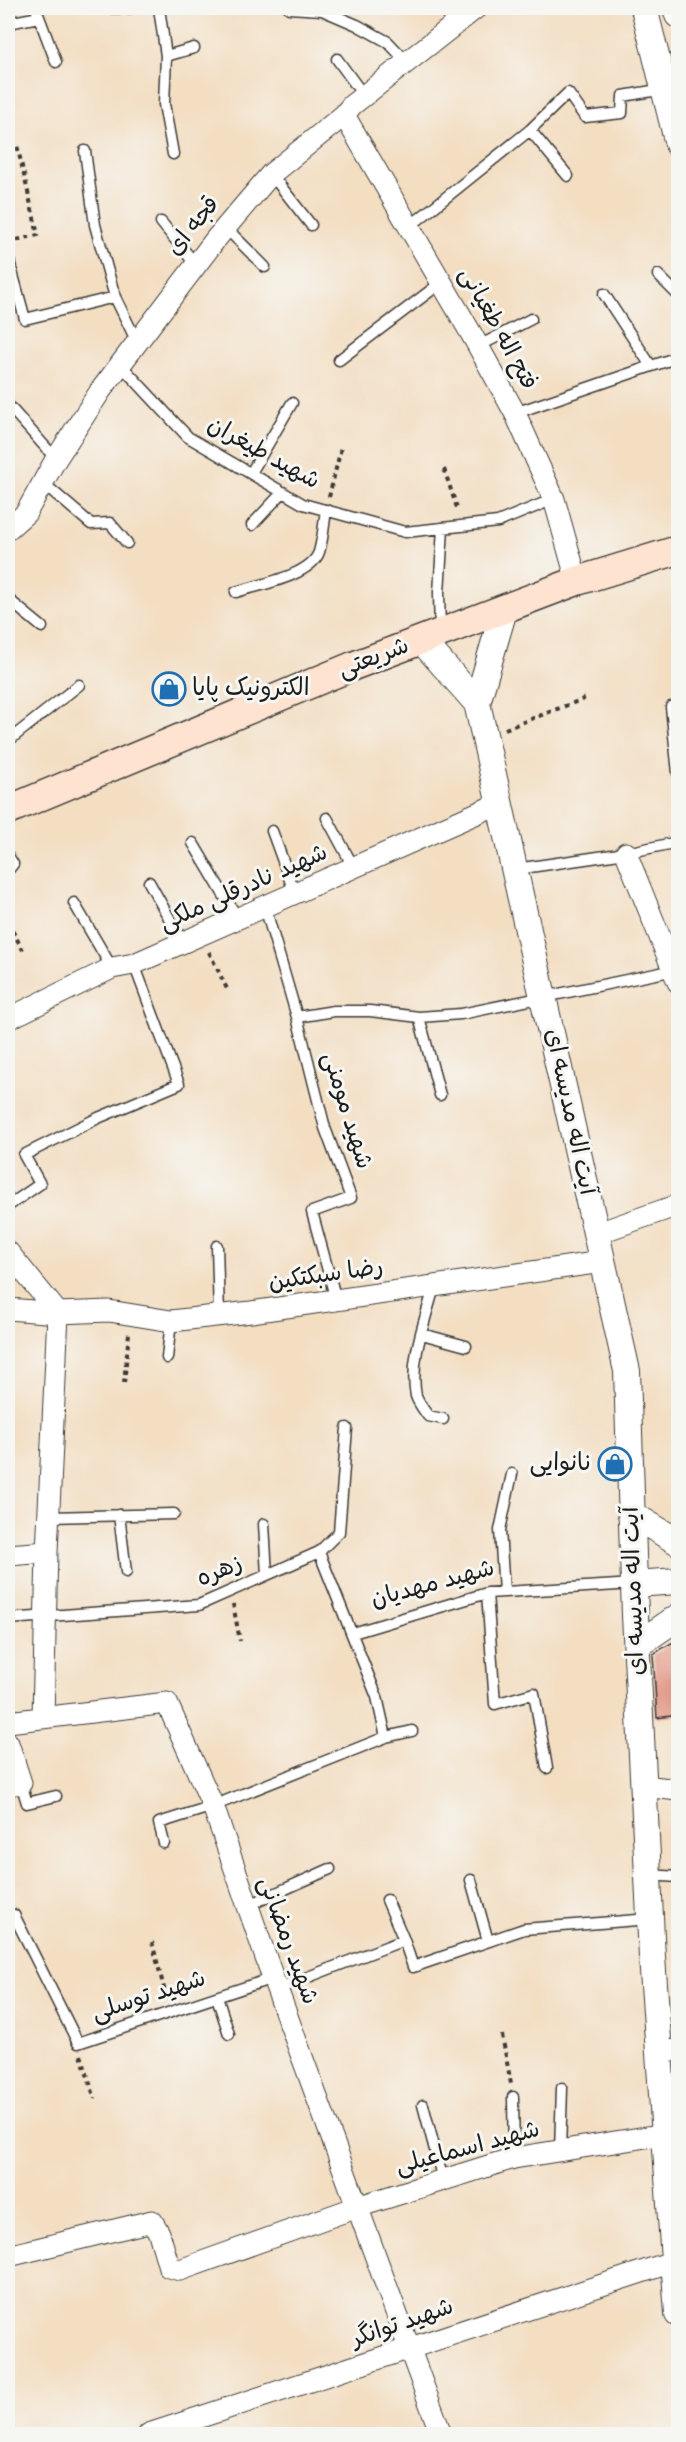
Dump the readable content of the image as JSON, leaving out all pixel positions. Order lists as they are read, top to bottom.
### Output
{
  "streets": {
    "main road": ["شریعتی"],
    "street": [
      "قجه ای",
      "فتح اله طغیانی",
      "شهید نادرقلی ملکی",
      "آیت اله مدیسه ای",
      "رضا سبکتکین",
      "شهید رمضانی",
      "شهید اسماعیلی",
      "شهید توانگر"
    ],
    "lane": [
      "شهید طیغران",
      "شهید مومنی",
      "زهره",
      "شهید مهدیان",
      "شهید توسلی"
    ]
  },
  "crossings": [
    ["قجه ای", "فتح اله طغیانی"],
    ["قجه ای", "شهید طیغران"],
    ["فتح اله طغیانی", "شهید طیغران"],
    ["فتح اله طغیانی", "شریعتی"],
    ["شهید نادرقلی ملکی", "شهید مومنی"],
    ["شهید نادرقلی ملکی", "آیت اله مدیسه ای"],
    ["شهید مومنی", "رضا سبکتکین"],
    ["آیت اله مدیسه ای", "رضا سبکتکین"],
    ["آیت اله مدیسه ای", "شهید مهدیان"],
    ["آیت اله مدیسه ای", "شهید اسماعیلی"],
    ["آیت اله مدیسه ای", "شهید توانگر"],
    ["شهید رمضانی", "شهید توسلی"],
    ["شهید رمضانی", "شهید اسماعیلی"],
    ["شهید رمضانی", "شهید توانگر"]
  ],
  "places": {
    "shop": ["الکترونیک پایا", "نانوایی"]
  }
}
